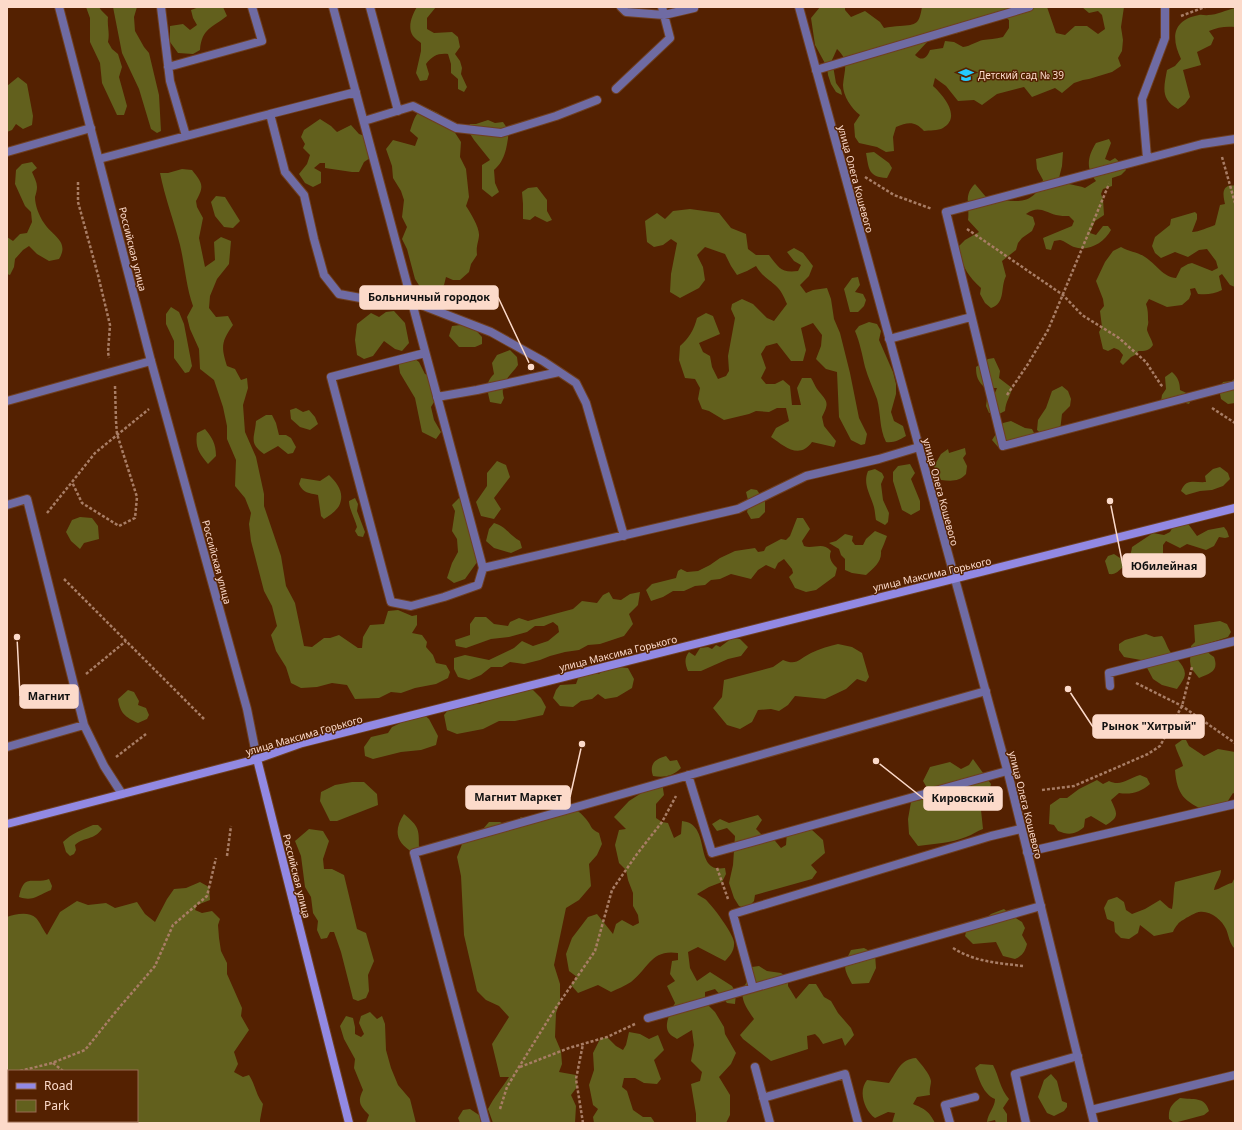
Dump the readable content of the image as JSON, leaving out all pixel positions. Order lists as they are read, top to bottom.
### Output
{
  "streets": {
    "main road": ["Российская улица", "улица Максима Горького"],
    "street": ["улица Олега Кошевого"]
  },
  "crossings": [
    ["улица Олега Кошевого", "улица Максима Горького"],
    ["Российская улица", "улица Максима Горького"]
  ],
  "places": {
    "school or university": ["Детский сад № 39"],
    "other": [
      "Больничный городок",
      "Юбилейная",
      "Магнит",
      "Рынок \"Хитрый\"",
      "Магнит Маркет",
      "Кировский"
    ]
  },
  "legend": ["Road", "Park"]
}
